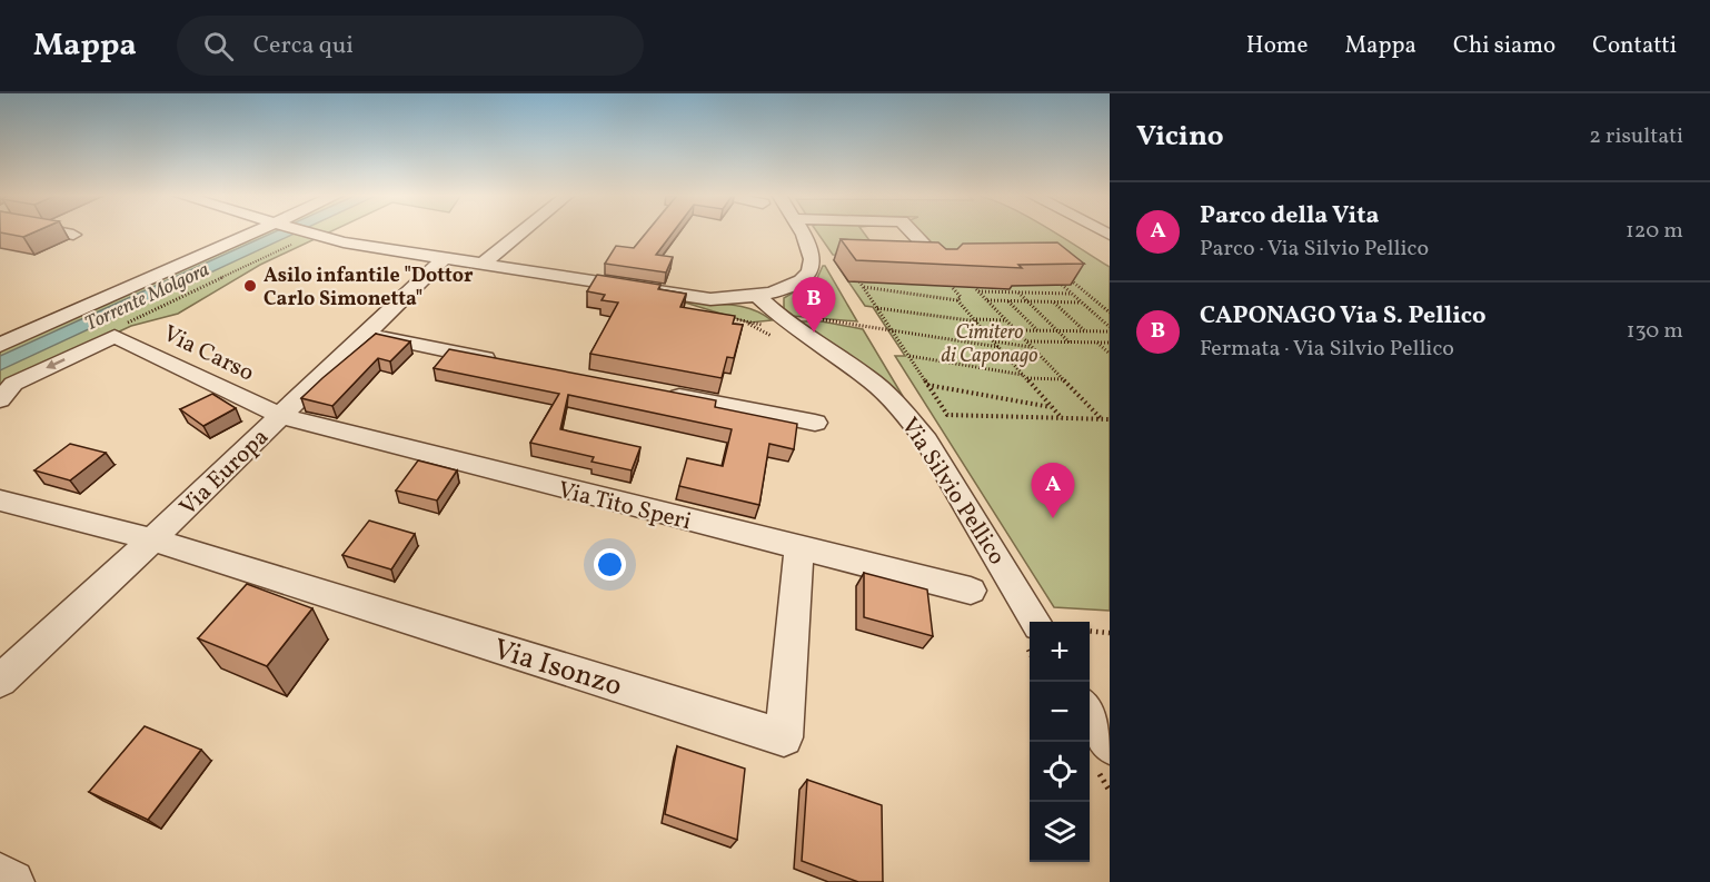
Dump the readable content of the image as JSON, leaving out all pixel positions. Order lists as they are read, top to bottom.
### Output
{
  "streets": {
    "street": [
      "Via Carso",
      "Via Europa",
      "Via Silvio Pellico",
      "Via Tito Speri",
      "Via Isonzo"
    ]
  },
  "crossings": [
    ["Via Carso", "Via Europa"],
    ["Via Carso", "Via Tito Speri"],
    ["Via Europa", "Via Tito Speri"],
    ["Via Europa", "Via Isonzo"],
    ["Via Tito Speri", "Via Isonzo"]
  ],
  "water": ["Torrente Molgora"],
  "parks": ["Cimitero di Caponago"],
  "places": ["Asilo infantile \"Dottor Carlo Simonetta\""],
  "page": {
    "header": "Mappa",
    "search": "Cerca qui",
    "nav": [
      "Home",
      "Mappa",
      "Chi siamo",
      "Contatti"
    ],
    "heading": ["Vicino", "2 risultati"],
    "list": [
      {
        "mark": "A",
        "name": "Parco della Vita",
        "note": "Parco · Via Silvio Pellico",
        "value": "120 m"
      },
      {
        "mark": "B",
        "name": "CAPONAGO Via S. Pellico",
        "note": "Fermata · Via Silvio Pellico",
        "value": "130 m"
      }
    ],
    "pins": ["B", "A"],
    "map_buttons": ["+", "−"]
  }
}
